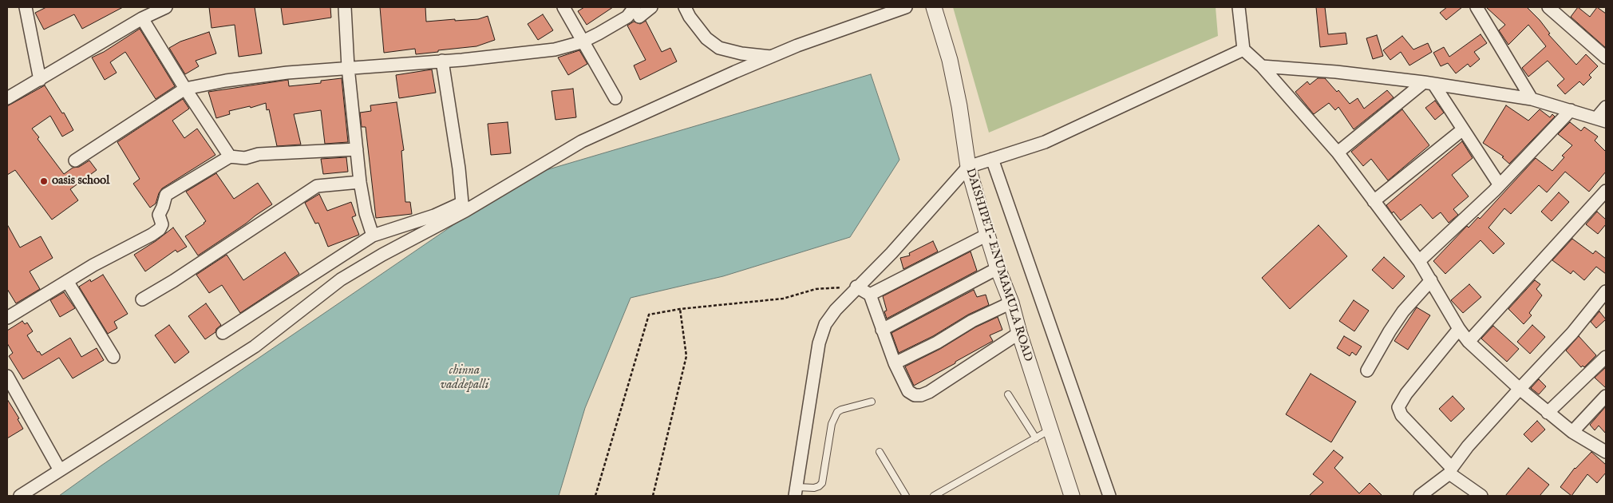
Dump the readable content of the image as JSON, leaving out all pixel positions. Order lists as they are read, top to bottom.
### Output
{
  "streets": {
    "street": ["DAISHIPET- ENUMAMULA ROAD"]
  },
  "water": ["chinna vaddepalli"],
  "places": ["oasis school"]
}
